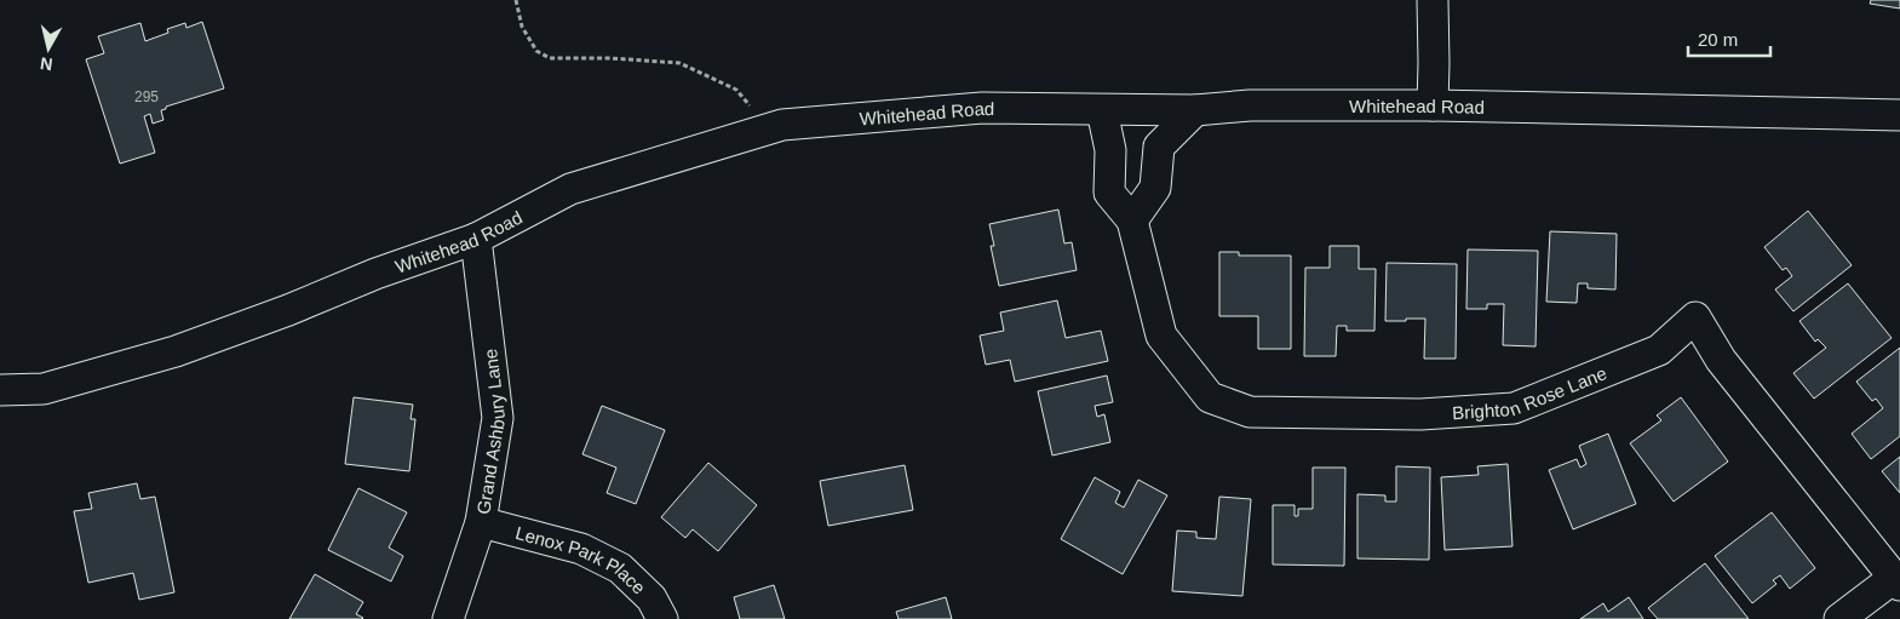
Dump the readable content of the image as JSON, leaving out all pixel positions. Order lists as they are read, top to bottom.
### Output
{
  "streets": {
    "street": [
      "Whitehead Road",
      "Brighton Rose Lane",
      "Grand Ashbury Lane",
      "Lenox Park Place"
    ]
  },
  "crossings": [
    ["Whitehead Road", "Brighton Rose Lane"],
    ["Whitehead Road", "Grand Ashbury Lane"],
    ["Grand Ashbury Lane", "Lenox Park Place"]
  ],
  "house_numbers": ["295"],
  "scale_bar": "20 m",
  "north": "bottom"
}
